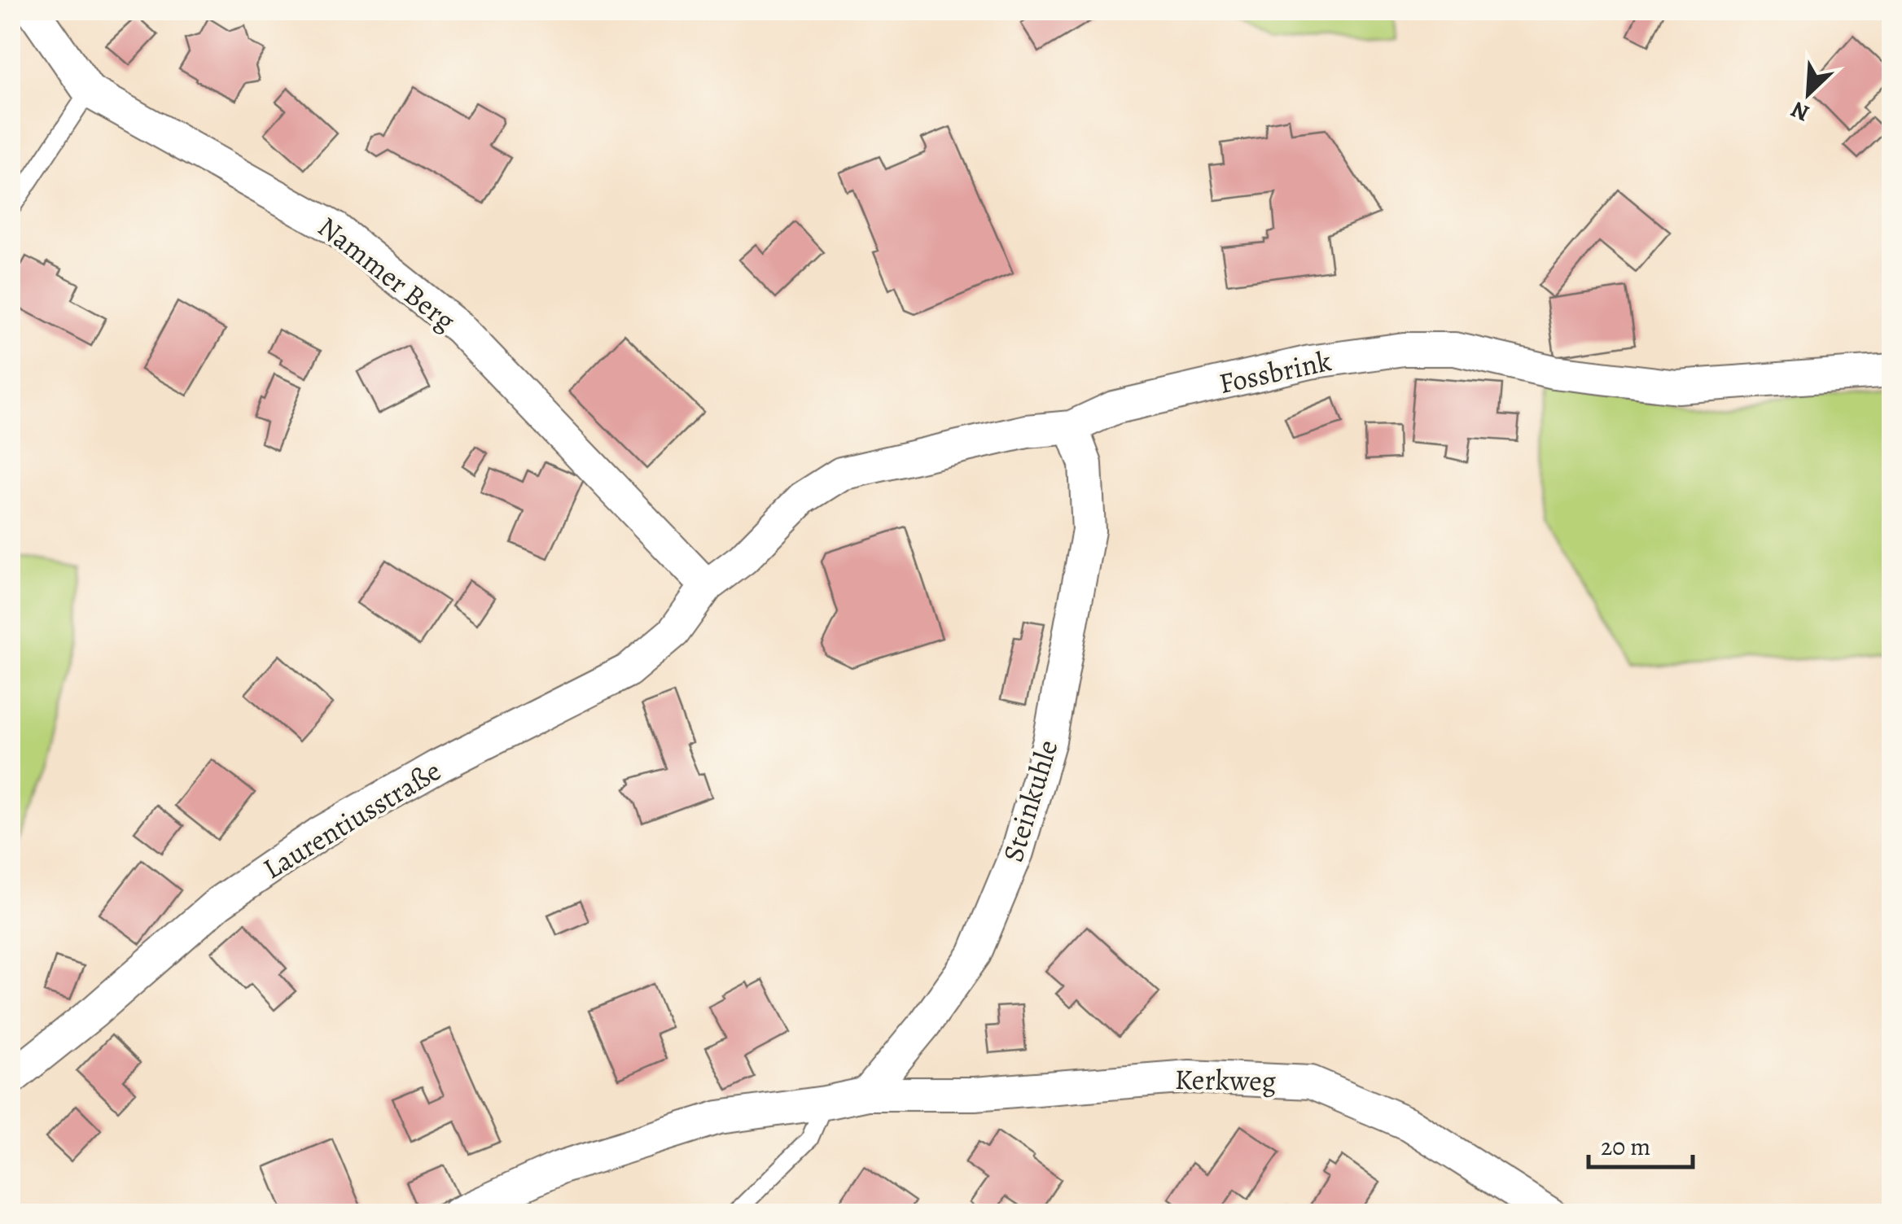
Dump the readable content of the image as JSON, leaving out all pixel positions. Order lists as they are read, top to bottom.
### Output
{
  "streets": {
    "street": [
      "Nammer Berg",
      "Fossbrink",
      "Steinkuhle",
      "Laurentiusstraße",
      "Kerkweg"
    ]
  },
  "crossings": [
    ["Nammer Berg", "Fossbrink"],
    ["Nammer Berg", "Laurentiusstraße"],
    ["Fossbrink", "Steinkuhle"],
    ["Fossbrink", "Laurentiusstraße"],
    ["Steinkuhle", "Kerkweg"]
  ],
  "scale_bar": "20 m",
  "north": "bottom left"
}
